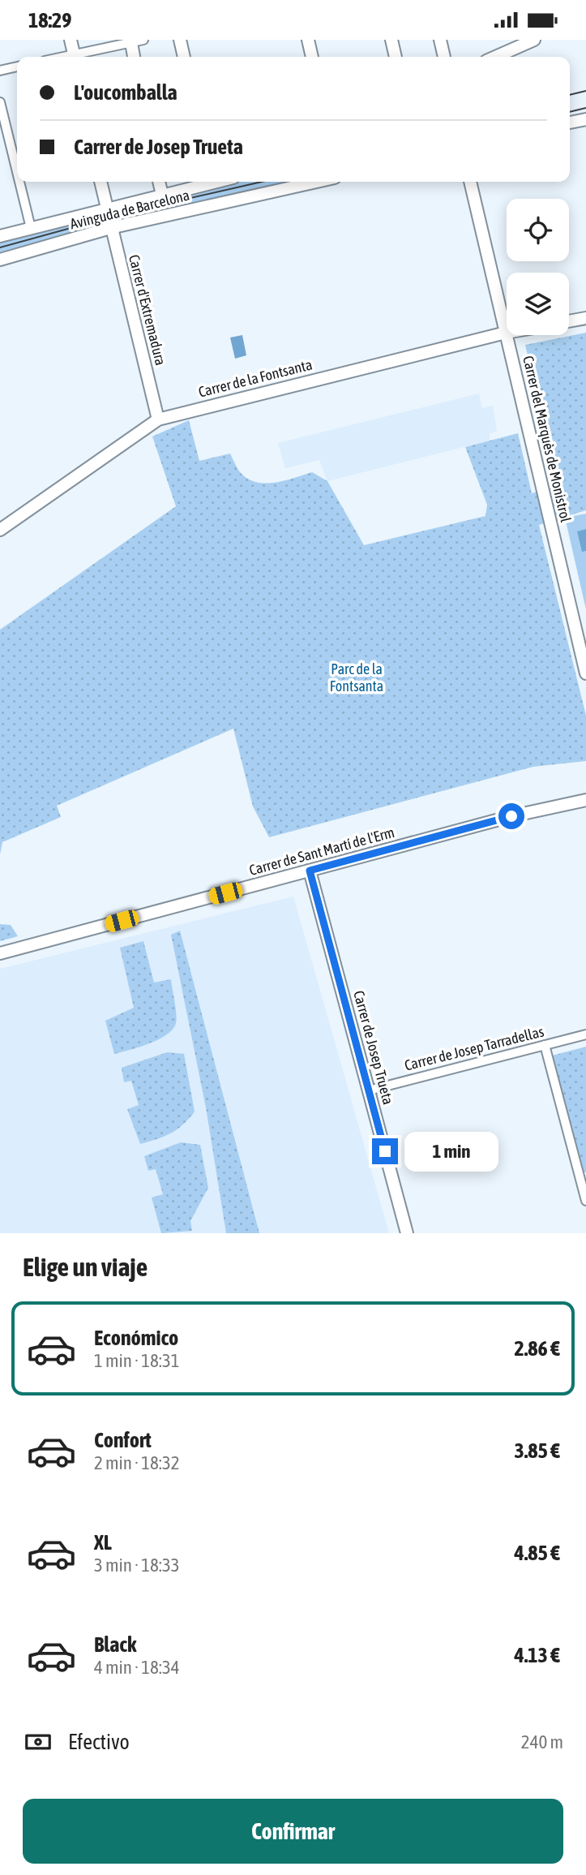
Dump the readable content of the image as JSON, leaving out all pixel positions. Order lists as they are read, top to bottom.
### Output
{
  "streets": {
    "street": [
      "Avinguda de Barcelona",
      "Carrer d'Extremadura",
      "Carrer de la Fontsanta",
      "Carrer del Marquès de Monistrol",
      "Carrer de Sant Martí de l'Erm",
      "Carrer de Josep Trueta",
      "Carrer de Josep Tarradellas"
    ]
  },
  "crossings": [
    ["Avinguda de Barcelona", "Carrer d'Extremadura"],
    ["Carrer d'Extremadura", "Carrer de la Fontsanta"],
    ["Carrer de la Fontsanta", "Carrer del Marquès de Monistrol"],
    ["Carrer de Sant Martí de l'Erm", "Carrer de Josep Trueta"],
    ["Carrer de Josep Trueta", "Carrer de Josep Tarradellas"]
  ],
  "parks": ["Parc de la Fontsanta"],
  "page": {
    "status": "18:29",
    "banner": ["L'oucomballa", "Carrer de Josep Trueta"],
    "bubble": "1 min",
    "heading": "Elige un viaje",
    "list": [
      {
        "name": "Económico",
        "note": "1 min · 18:31",
        "value": "2.86 €"
      },
      {
        "name": "Confort",
        "note": "2 min · 18:32",
        "value": "3.85 €"
      },
      {
        "name": "XL",
        "note": "3 min · 18:33",
        "value": "4.85 €"
      },
      {
        "name": "Black",
        "note": "4 min · 18:34",
        "value": "4.13 €"
      }
    ],
    "pay": ["Efectivo", "240 m"],
    "buttons": "Confirmar"
  }
}
